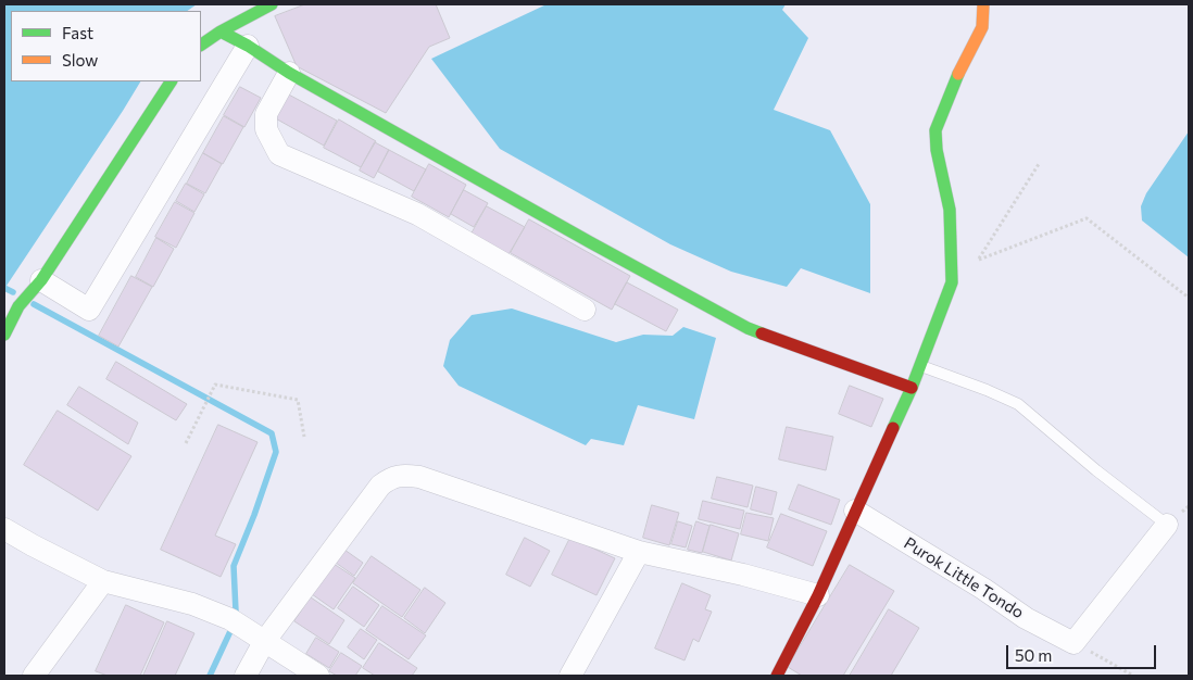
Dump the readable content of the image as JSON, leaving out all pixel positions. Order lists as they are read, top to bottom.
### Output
{
  "streets": {
    "street": ["Purok Little Tondo"]
  },
  "legend": ["Fast", "Slow"],
  "scale_bar": "50 m"
}
